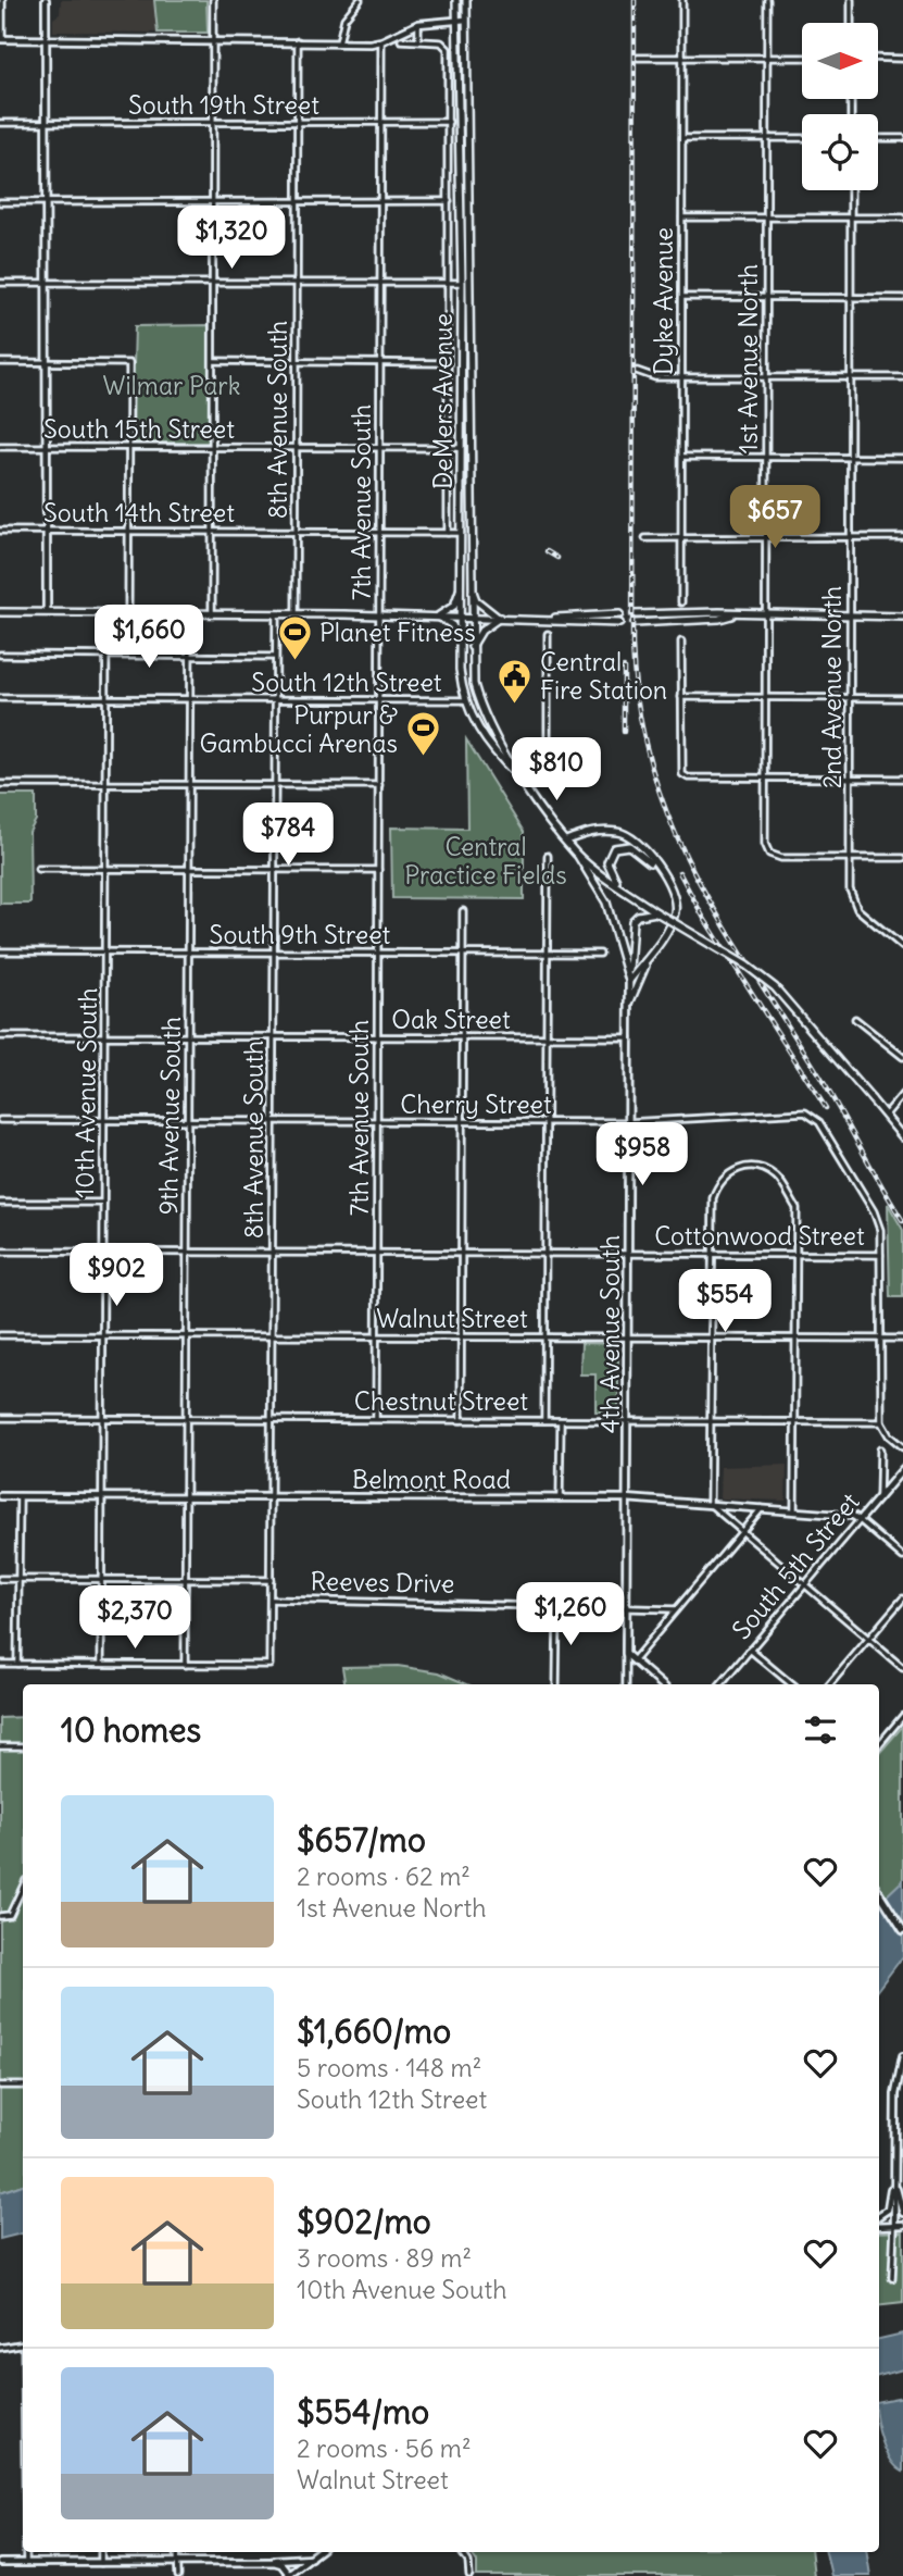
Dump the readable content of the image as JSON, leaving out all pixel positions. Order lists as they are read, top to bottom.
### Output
{
  "streets": {
    "main road": ["DeMers Avenue"],
    "street": [
      "South 19th Street",
      "Dyke Avenue",
      "1st Avenue North",
      "8th Avenue South",
      "South 15th Street",
      "7th Avenue South",
      "South 14th Street",
      "South 12th Street",
      "2nd Avenue North",
      "South 9th Street",
      "Oak Street",
      "10th Avenue South",
      "Cherry Street",
      "9th Avenue South",
      "Cottonwood Street",
      "Walnut Street",
      "4th Avenue South",
      "Chestnut Street",
      "Belmont Road",
      "South 5th Street",
      "Reeves Drive"
    ]
  },
  "crossings": [
    ["South 19th Street", "8th Avenue South"],
    ["South 19th Street", "7th Avenue South"],
    ["1st Avenue North", "2nd Avenue North"],
    ["DeMers Avenue", "South 15th Street"],
    ["DeMers Avenue", "South 14th Street"],
    ["DeMers Avenue", "South 12th Street"],
    ["8th Avenue South", "South 15th Street"],
    ["8th Avenue South", "South 14th Street"],
    ["8th Avenue South", "South 12th Street"],
    ["8th Avenue South", "South 9th Street"],
    ["8th Avenue South", "Oak Street"],
    ["8th Avenue South", "Cherry Street"],
    ["8th Avenue South", "9th Avenue South"],
    ["8th Avenue South", "Cottonwood Street"],
    ["8th Avenue South", "Walnut Street"],
    ["8th Avenue South", "Chestnut Street"],
    ["8th Avenue South", "Belmont Road"],
    ["8th Avenue South", "Reeves Drive"],
    ["South 15th Street", "7th Avenue South"],
    ["7th Avenue South", "South 14th Street"],
    ["7th Avenue South", "South 12th Street"],
    ["7th Avenue South", "South 9th Street"],
    ["7th Avenue South", "Oak Street"],
    ["7th Avenue South", "Cherry Street"],
    ["7th Avenue South", "Cottonwood Street"],
    ["7th Avenue South", "Walnut Street"],
    ["7th Avenue South", "Chestnut Street"],
    ["South 12th Street", "10th Avenue South"],
    ["South 12th Street", "9th Avenue South"],
    ["South 9th Street", "10th Avenue South"],
    ["South 9th Street", "9th Avenue South"],
    ["Oak Street", "10th Avenue South"],
    ["Oak Street", "9th Avenue South"],
    ["Oak Street", "4th Avenue South"],
    ["10th Avenue South", "Cherry Street"],
    ["10th Avenue South", "Cottonwood Street"],
    ["10th Avenue South", "Walnut Street"],
    ["10th Avenue South", "Chestnut Street"],
    ["10th Avenue South", "Belmont Road"],
    ["Cherry Street", "9th Avenue South"],
    ["Cherry Street", "Cottonwood Street"],
    ["Cherry Street", "4th Avenue South"],
    ["9th Avenue South", "Cottonwood Street"],
    ["9th Avenue South", "Walnut Street"],
    ["9th Avenue South", "Chestnut Street"],
    ["9th Avenue South", "Belmont Road"],
    ["Cottonwood Street", "4th Avenue South"],
    ["Walnut Street", "4th Avenue South"],
    ["4th Avenue South", "Chestnut Street"],
    ["4th Avenue South", "Belmont Road"],
    ["4th Avenue South", "Reeves Drive"],
    ["Belmont Road", "South 5th Street"]
  ],
  "parks": ["Wilmar Park", "Central Practice Fields"],
  "places": {
    "sports": ["Planet Fitness", "Purpur & Gambucci Arenas"],
    "public building": ["Central Fire Station"]
  },
  "north": "right",
  "page": {
    "price": [
      "$1,320",
      "$657",
      "$1,660",
      "$810",
      "$784",
      "$958",
      "$902",
      "$554",
      "$1,260",
      "$2,370"
    ],
    "heading": "10 homes",
    "list": [
      {
        "name": "$657/mo",
        "note": "2 rooms · 62 m² · 1st Avenue North"
      },
      {
        "name": "$1,660/mo",
        "note": "5 rooms · 148 m² · South 12th Street"
      },
      {
        "name": "$902/mo",
        "note": "3 rooms · 89 m² · 10th Avenue South"
      },
      {
        "name": "$554/mo",
        "note": "2 rooms · 56 m² · Walnut Street"
      }
    ]
  }
}
